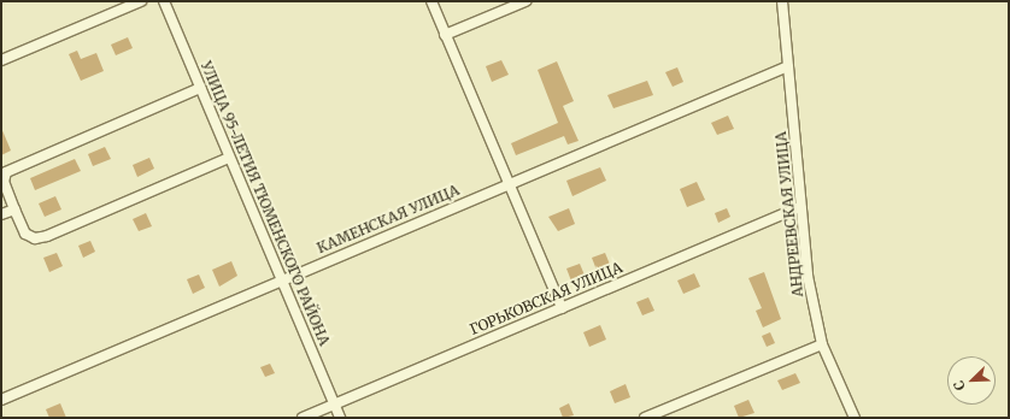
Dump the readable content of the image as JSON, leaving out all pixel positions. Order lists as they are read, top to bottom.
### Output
{
  "streets": {
    "street": [
      "УЛИЦА 95-ЛЕТИЯ ТЮМЕНСКОГО РАЙОНА",
      "АНДРЕЕВСКАЯ УЛИЦА",
      "КАМЕНСКАЯ УЛИЦА",
      "ГОРЬКОВСКАЯ УЛИЦА"
    ]
  },
  "crossings": [
    ["УЛИЦА 95-ЛЕТИЯ ТЮМЕНСКОГО РАЙОНА", "КАМЕНСКАЯ УЛИЦА"],
    ["УЛИЦА 95-ЛЕТИЯ ТЮМЕНСКОГО РАЙОНА", "ГОРЬКОВСКАЯ УЛИЦА"],
    ["АНДРЕЕВСКАЯ УЛИЦА", "КАМЕНСКАЯ УЛИЦА"],
    ["АНДРЕЕВСКАЯ УЛИЦА", "ГОРЬКОВСКАЯ УЛИЦА"]
  ],
  "north": "bottom left"
}
